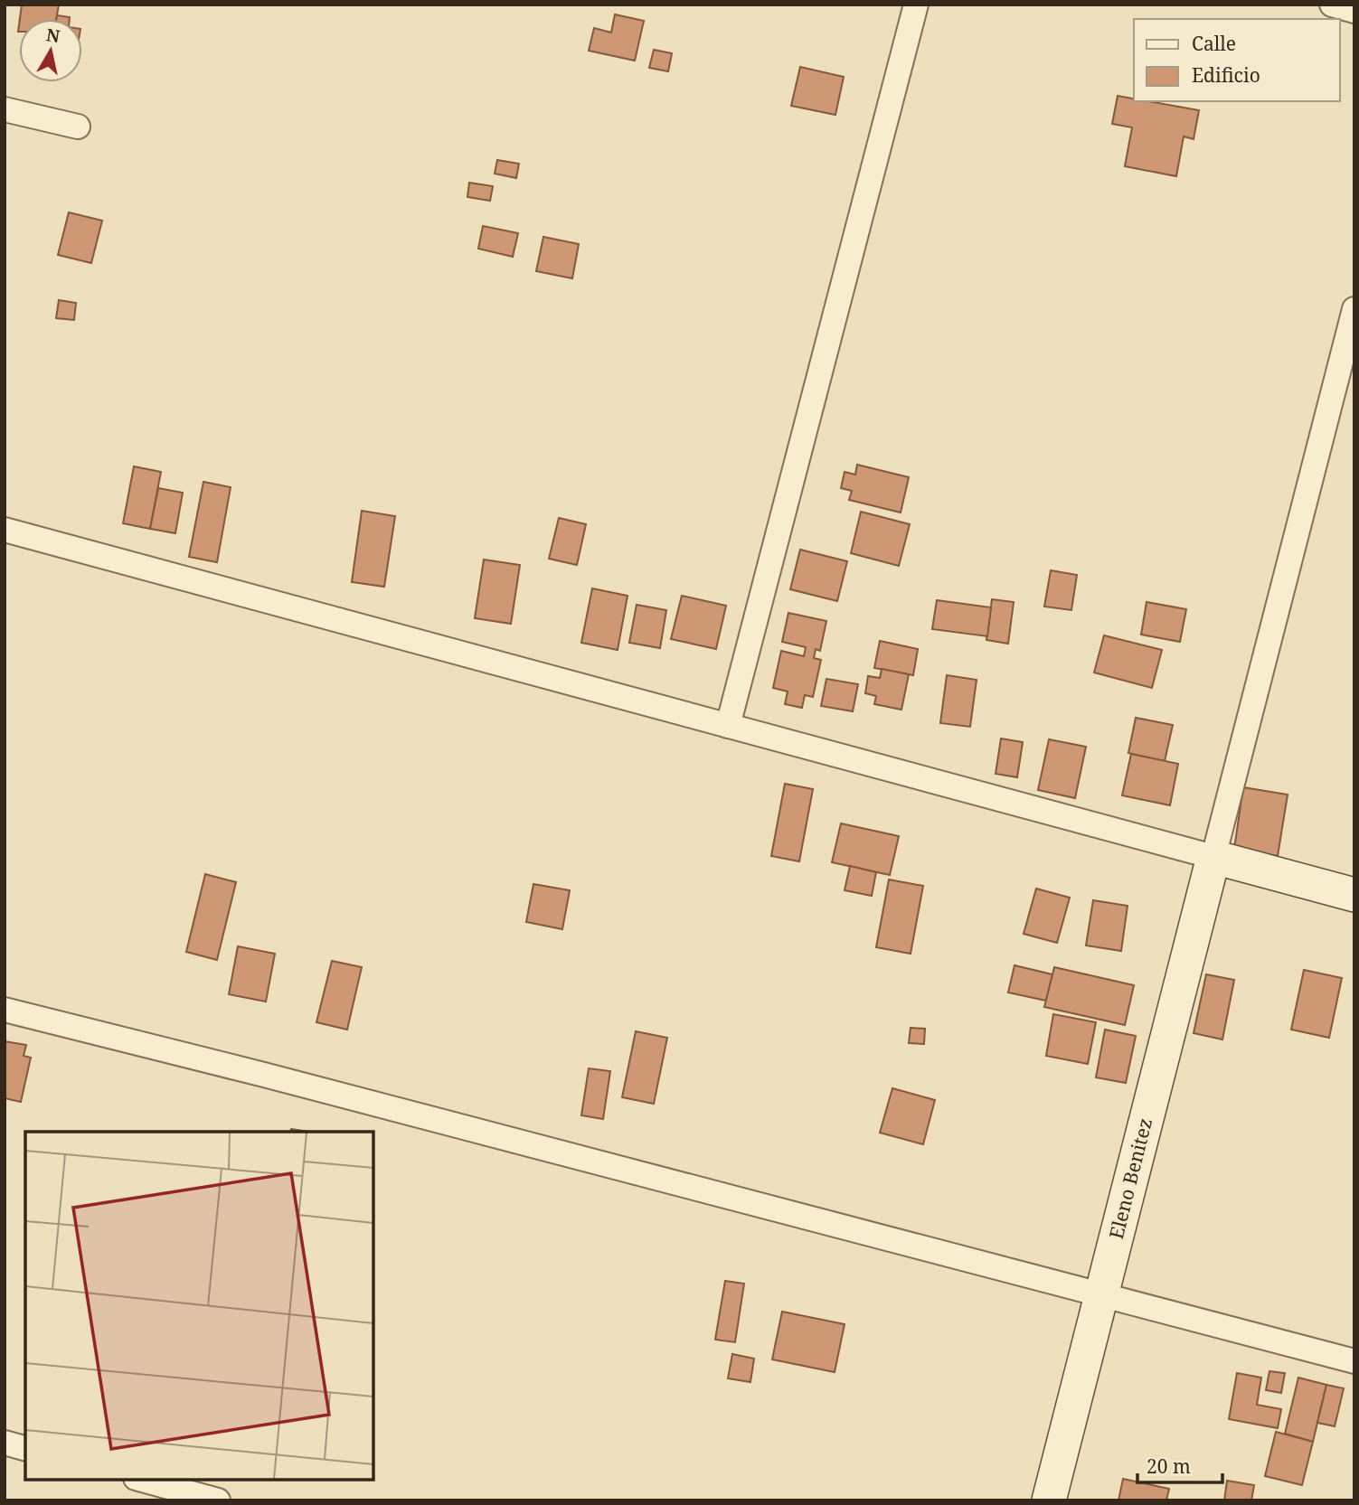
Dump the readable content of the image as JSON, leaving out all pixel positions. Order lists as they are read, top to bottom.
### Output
{
  "streets": {
    "street": ["Eleno Benitez"]
  },
  "legend": ["Calle", "Edificio"],
  "scale_bar": "20 m",
  "north": "top"
}
